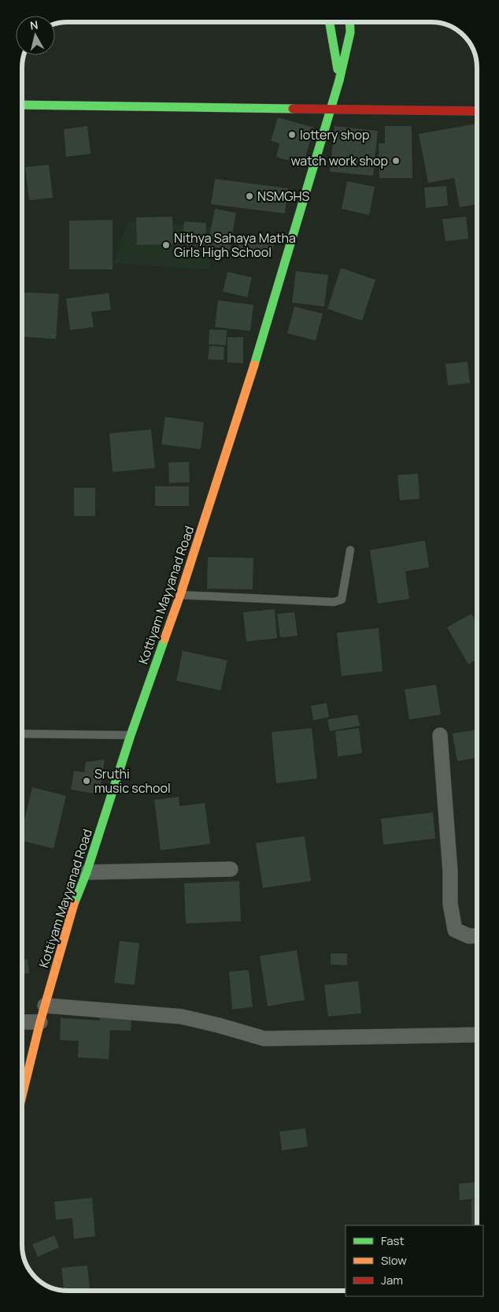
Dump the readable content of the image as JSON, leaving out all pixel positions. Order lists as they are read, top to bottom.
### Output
{
  "streets": {
    "main road": ["Kottiyam Mayyanad Road"]
  },
  "places": [
    "lottery shop",
    "watch work shop",
    "NSMGHS",
    "Nithya Sahaya Matha Girls High School",
    "Sruthi music school"
  ],
  "legend": ["Fast", "Slow", "Jam"],
  "north": "top"
}
